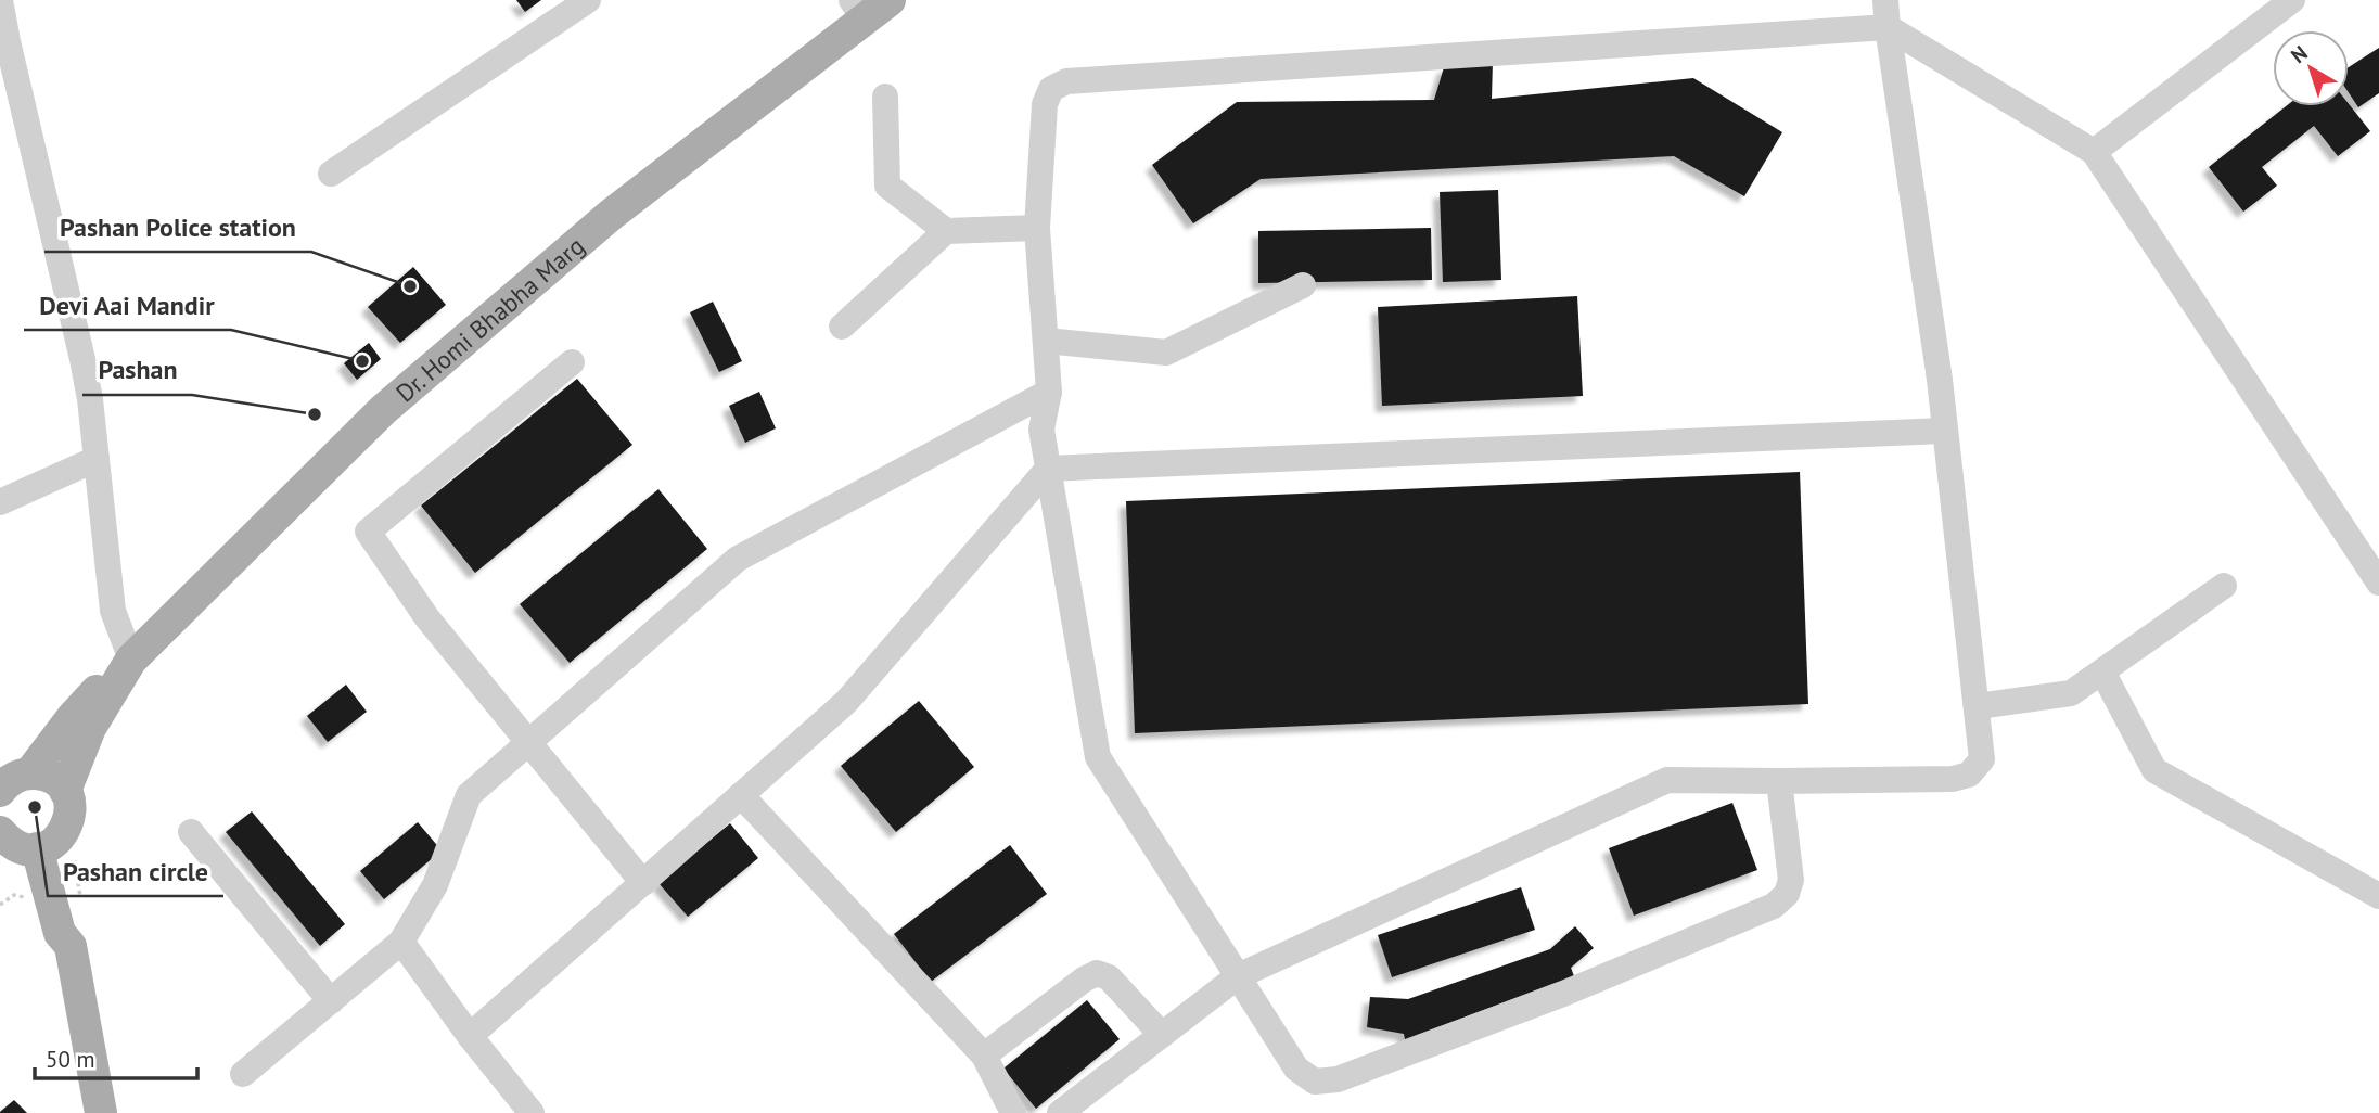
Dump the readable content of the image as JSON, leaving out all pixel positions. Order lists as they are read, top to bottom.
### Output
{
  "streets": {
    "main road": ["Dr. Homi Bhabha Marg"]
  },
  "places": [
    "Pashan Police station",
    "Devi Aai Mandir",
    "Pashan",
    "Pashan circle"
  ],
  "scale_bar": "50 m",
  "north": "top left"
}
